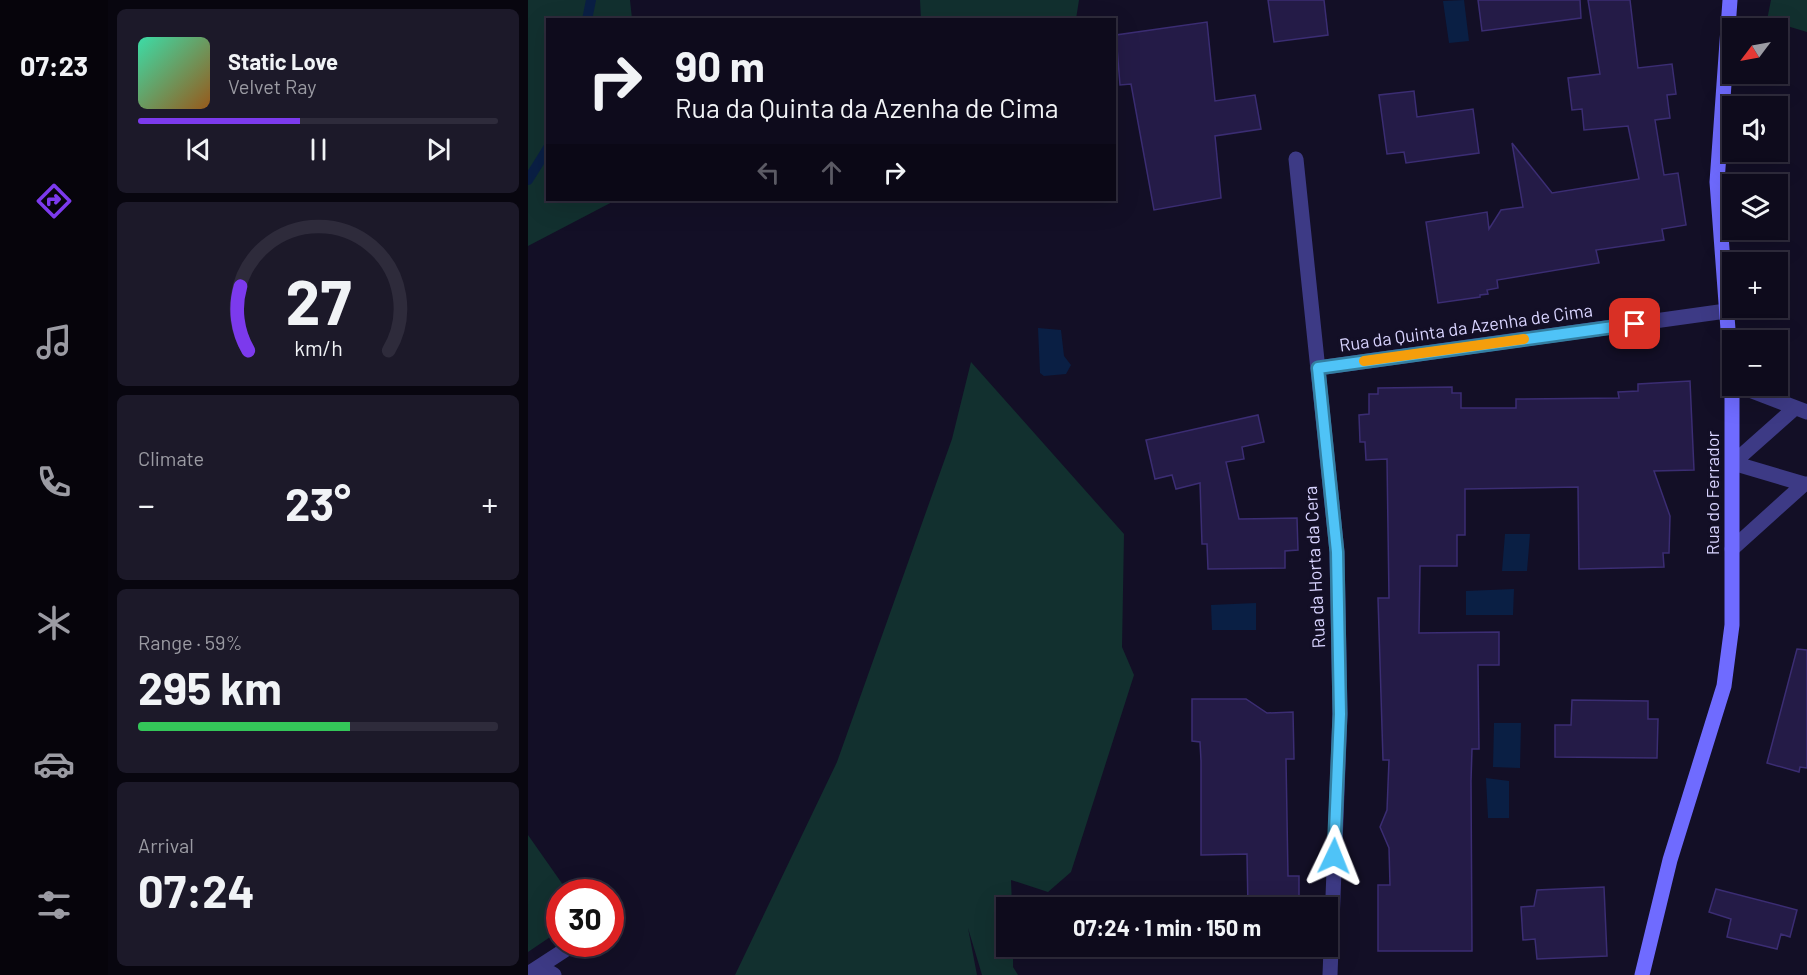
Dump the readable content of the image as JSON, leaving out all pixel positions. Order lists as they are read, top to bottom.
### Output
{
  "streets": {
    "street": ["Rua da Quinta da Azenha de Cima", "Rua do Ferrador", "Rua da Horta da Cera"]
  },
  "crossings": [
    ["Rua da Quinta da Azenha de Cima", "Rua da Horta da Cera"]
  ],
  "north": "bottom left",
  "page": {
    "tabs": "07:23",
    "map_buttons": ["+", "−"],
    "turn": ["90 m", "Rua da Quinta da Azenha de Cima"],
    "song": ["Static Love", "Velvet Ray"],
    "tile": [
      "Climate",
      ["Range · 59%", "295 km"],
      ["Arrival", "07:24"]
    ],
    "heat": ["−", "23°", "+"],
    "limit": "30",
    "trip": "07:24 · 1 min · 150 m",
    "gauge": ["27", "km/h"]
  }
}
